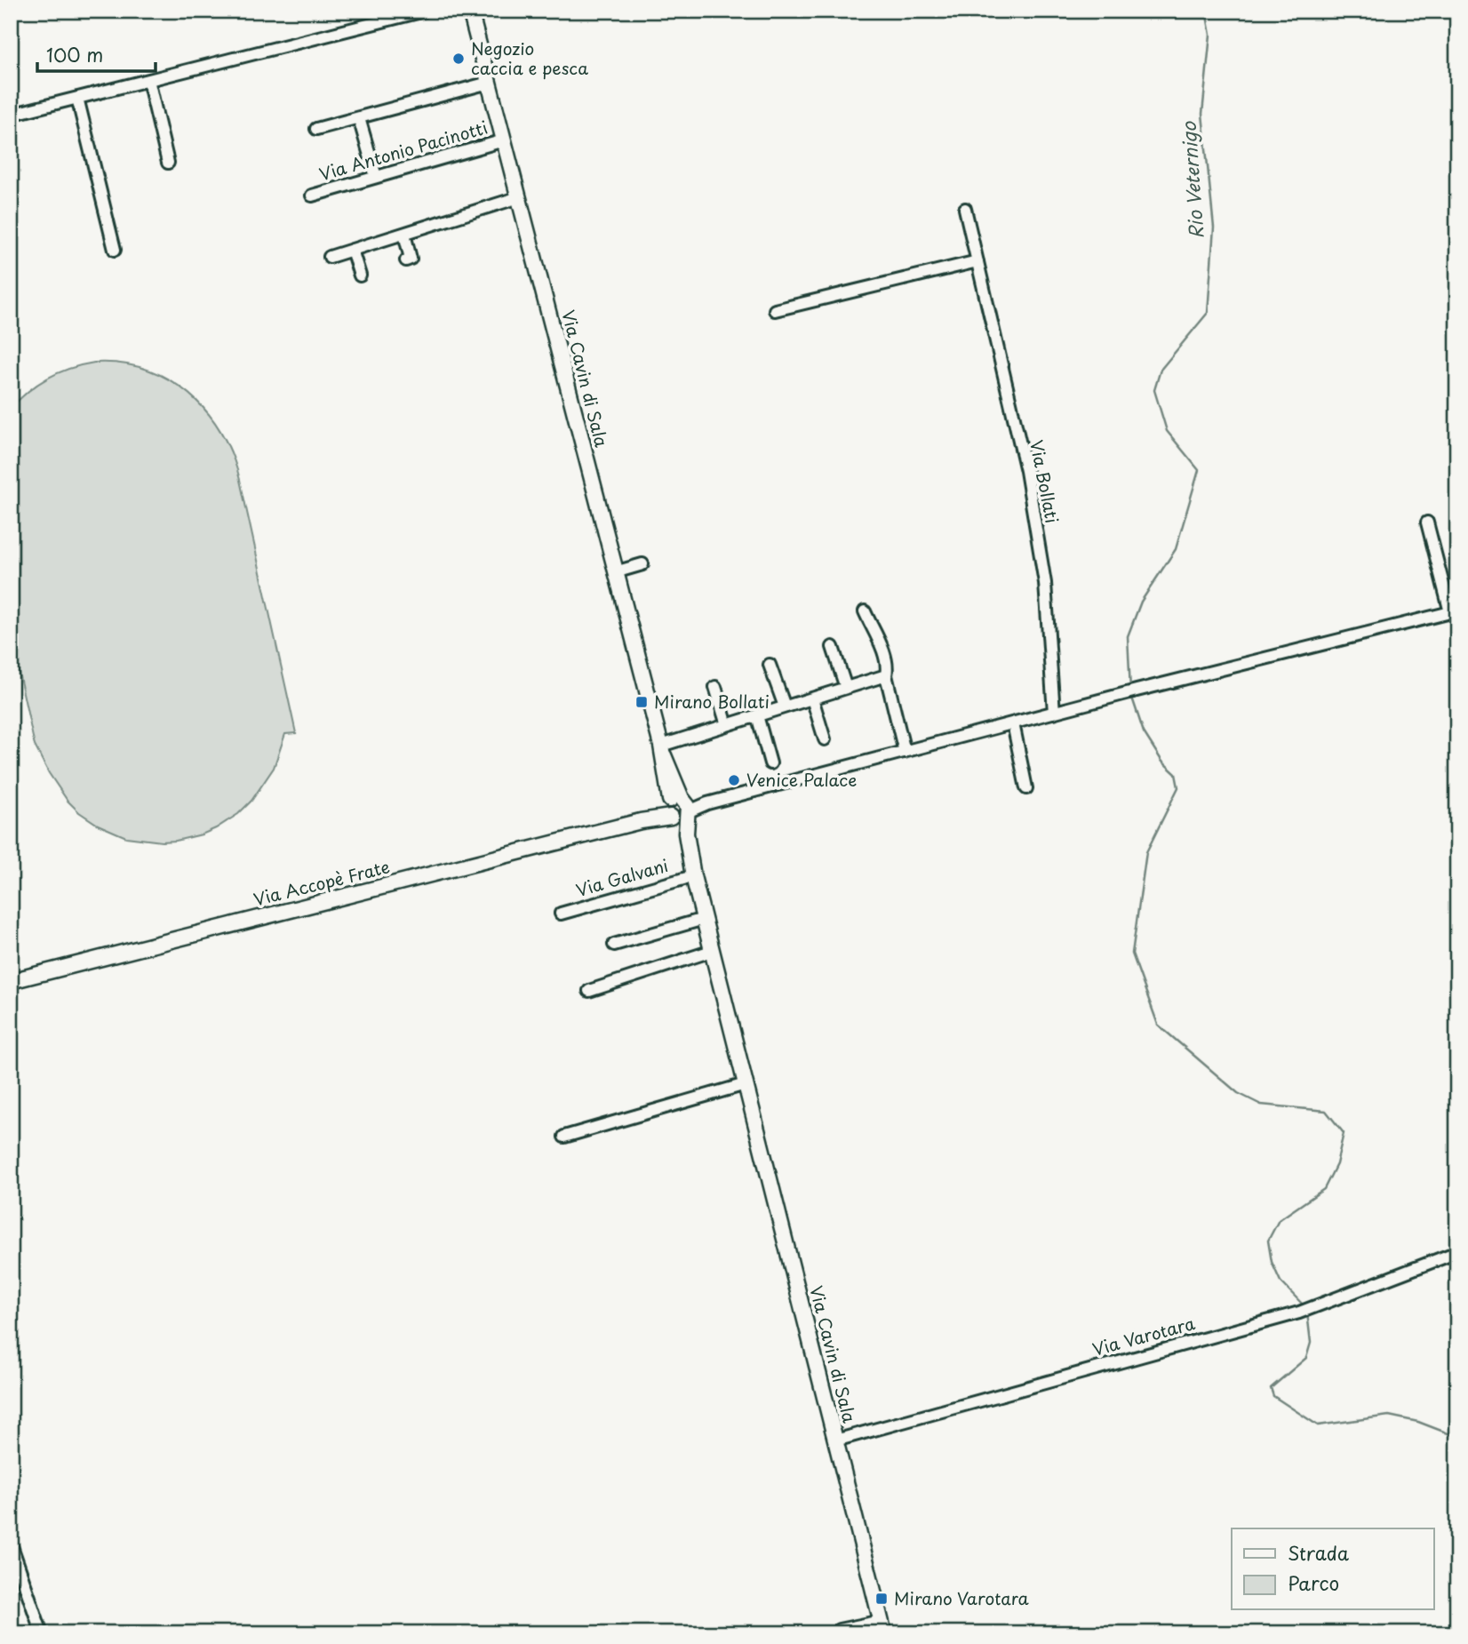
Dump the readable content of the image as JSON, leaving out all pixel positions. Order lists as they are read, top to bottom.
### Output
{
  "streets": {
    "main road": ["Via Cavin di Sala", "Via Accopè Frate"],
    "street": [
      "Via Antonio Pacinotti",
      "Via Bollati",
      "Via Galvani",
      "Via Varotara"
    ]
  },
  "crossings": [
    ["Via Antonio Pacinotti", "Via Cavin di Sala"],
    ["Via Cavin di Sala", "Via Galvani"],
    ["Via Cavin di Sala", "Via Accopè Frate"],
    ["Via Cavin di Sala", "Via Varotara"]
  ],
  "water": ["Rio Veternigo"],
  "places": {
    "other": ["Negozio caccia e pesca", "Venice Palace"],
    "transit": ["Mirano Bollati", "Mirano Varotara"]
  },
  "legend": ["Strada", "Parco"],
  "scale_bar": "100 m"
}
